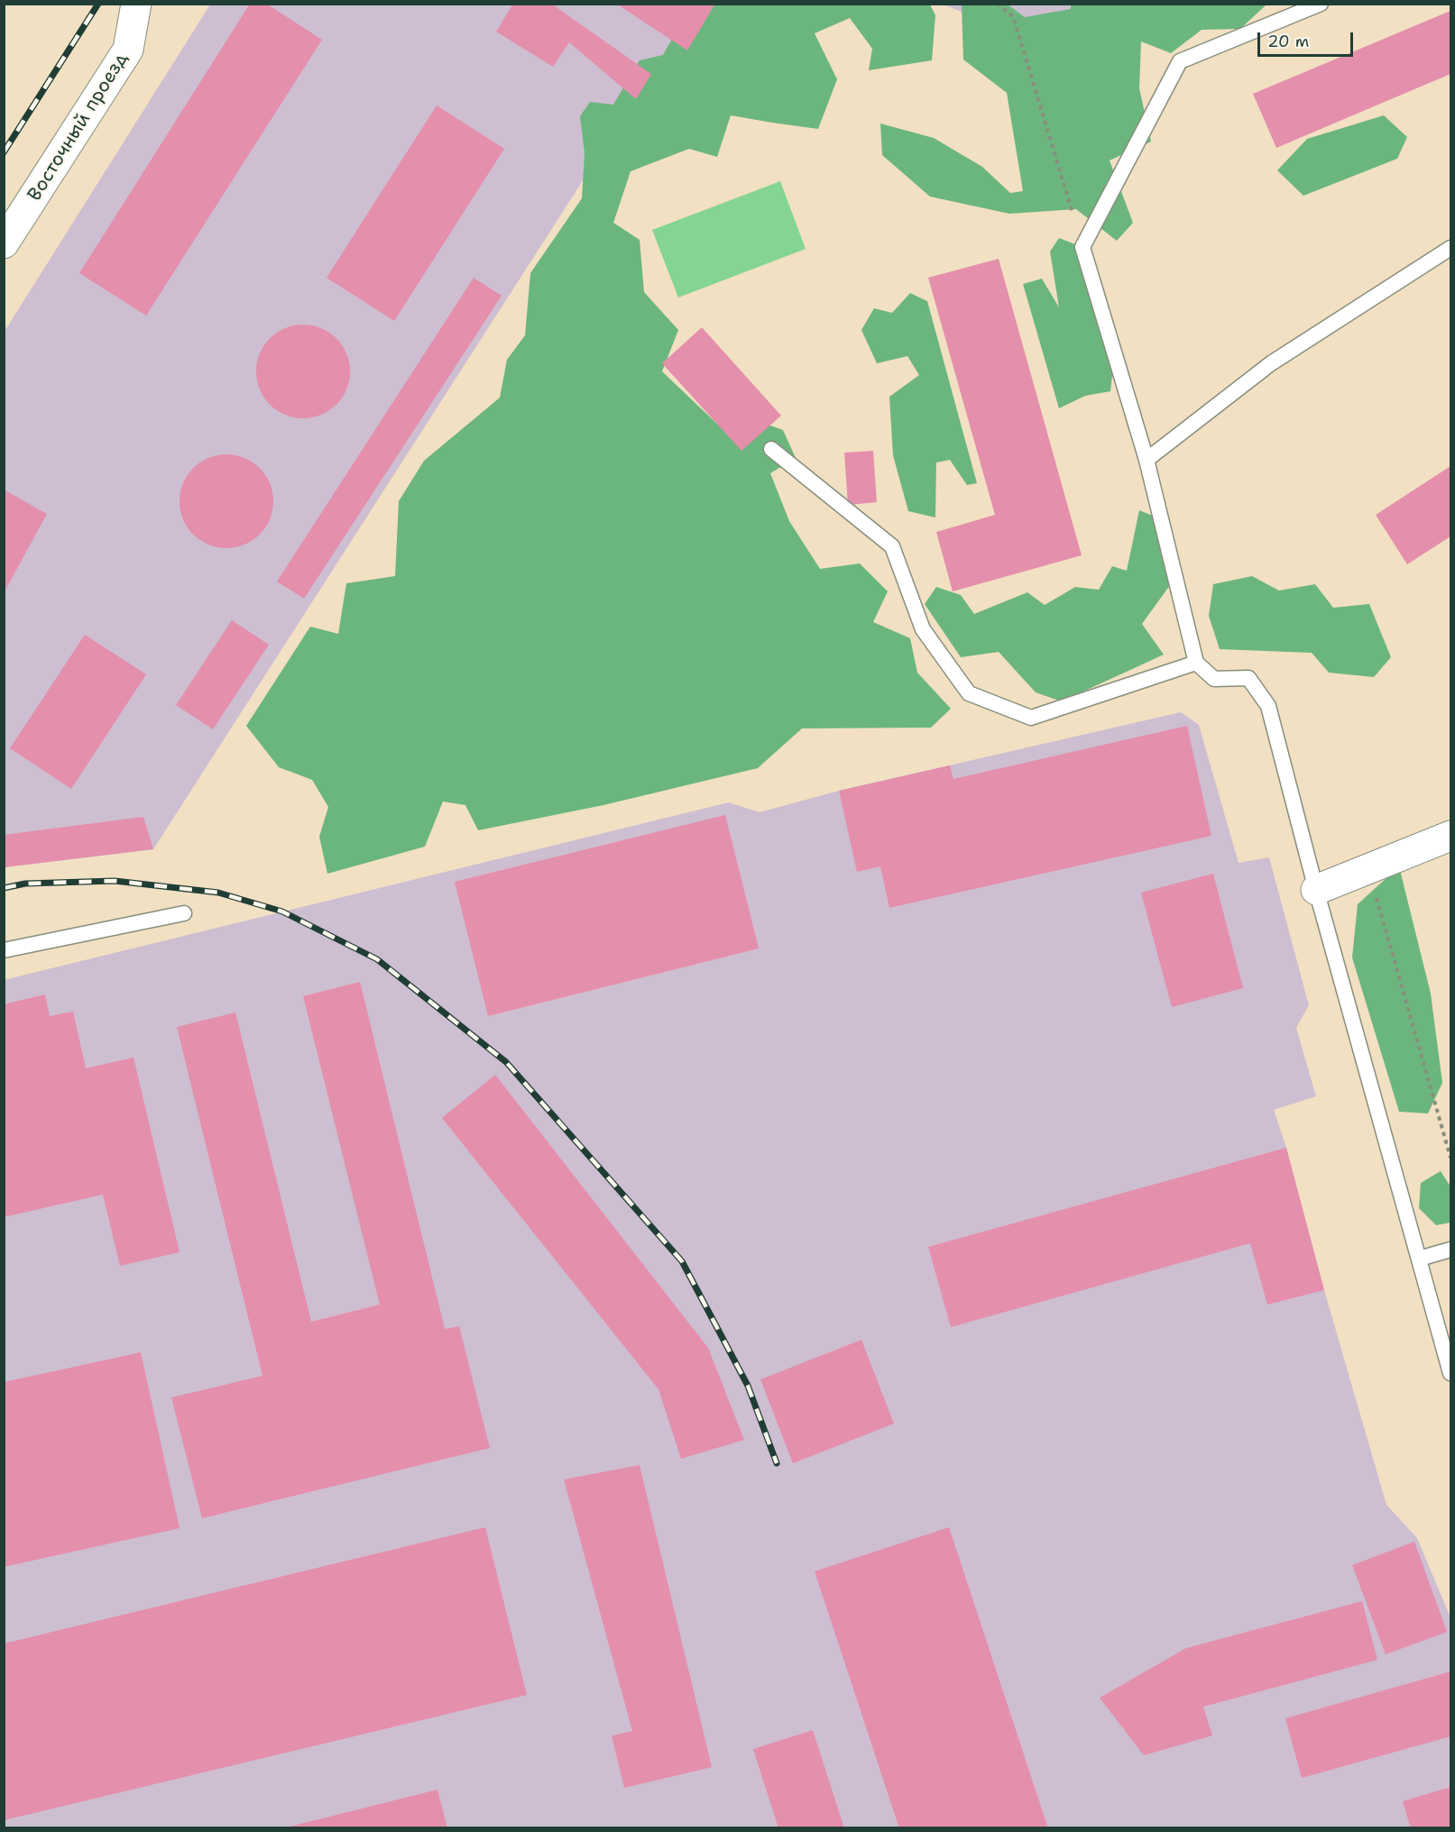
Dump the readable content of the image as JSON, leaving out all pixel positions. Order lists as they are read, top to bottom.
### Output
{
  "streets": {
    "street": ["Восточный проезд"]
  },
  "scale_bar": "20 m"
}
